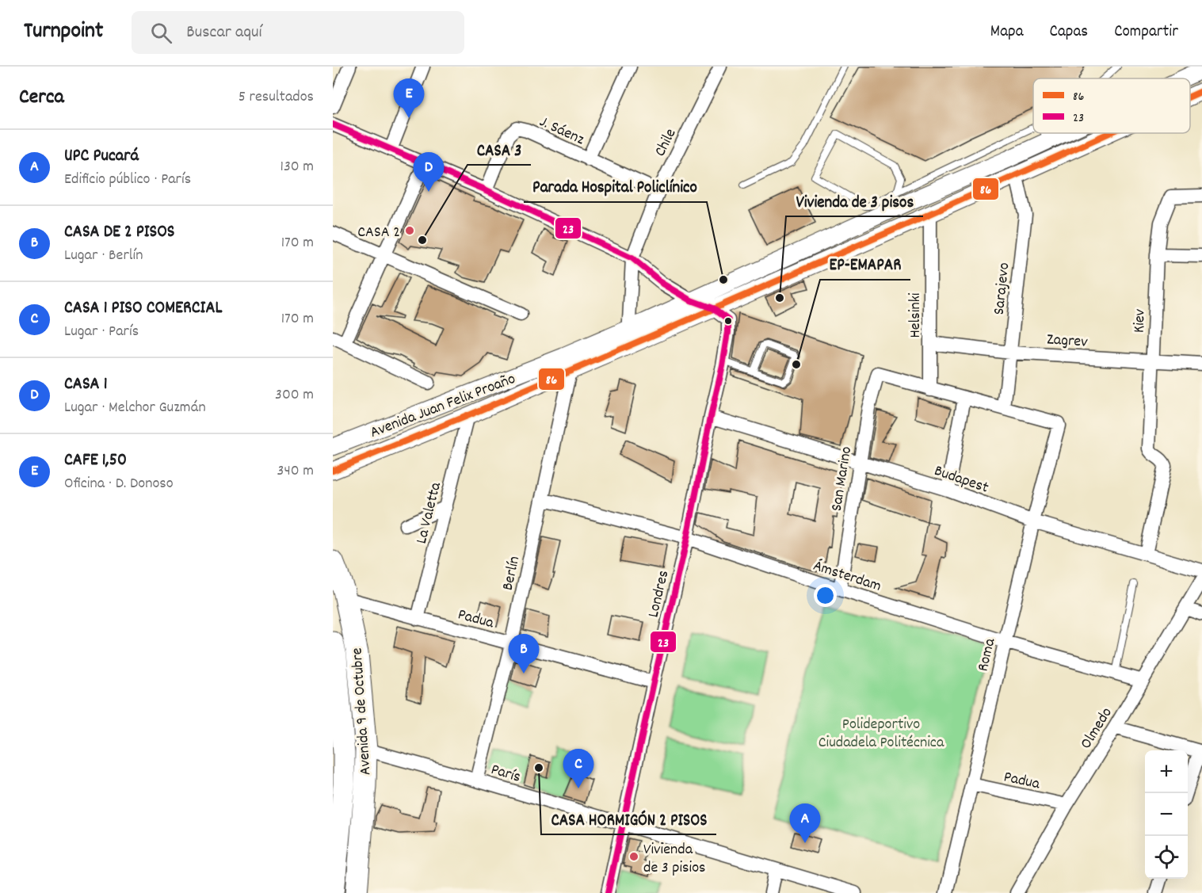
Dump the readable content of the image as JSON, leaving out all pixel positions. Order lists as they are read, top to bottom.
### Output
{
  "streets": {
    "main road": ["Avenida 9 de Octubre"],
    "street": [
      "J. Sáenz",
      "Chile",
      "Sarajevo",
      "Helsinki",
      "Kiev",
      "Zagrev",
      "Avenida Juan Felix Proaño",
      "Budapest",
      "San Marino",
      "La Valetta",
      "Berlín",
      "Ámsterdam",
      "Londres",
      "Padua",
      "Roma",
      "Olmedo",
      "París"
    ]
  },
  "crossings": [
    ["J. Sáenz", "Chile"],
    ["Chile", "Avenida Juan Felix Proaño"],
    ["Sarajevo", "Zagrev"],
    ["Sarajevo", "Avenida Juan Felix Proaño"],
    ["Sarajevo", "Roma"],
    ["Helsinki", "Zagrev"],
    ["Helsinki", "Avenida Juan Felix Proaño"],
    ["Helsinki", "San Marino"],
    ["Kiev", "Zagrev"],
    ["Kiev", "Budapest"],
    ["Avenida Juan Felix Proaño", "La Valetta"],
    ["Avenida Juan Felix Proaño", "Berlín"],
    ["Avenida Juan Felix Proaño", "Londres"],
    ["Budapest", "San Marino"],
    ["Budapest", "Londres"],
    ["Budapest", "Roma"],
    ["San Marino", "Ámsterdam"],
    ["La Valetta", "Padua"],
    ["Berlín", "Ámsterdam"],
    ["Berlín", "Padua"],
    ["Berlín", "París"],
    ["Ámsterdam", "Londres"],
    ["Ámsterdam", "Roma"],
    ["Ámsterdam", "Olmedo"],
    ["Londres", "Padua"],
    ["Londres", "París"],
    ["Padua", "Roma"],
    ["Padua", "Avenida 9 de Octubre"],
    ["Padua", "Olmedo"],
    ["Avenida 9 de Octubre", "París"]
  ],
  "parks": ["Polideportivo Ciudadela Politécnica"],
  "places": [
    "CASA 2",
    "CASA 3",
    "Parada Hospital Policlínico",
    "Vivienda de 3 pisos",
    "EP-EMAPAR",
    "CASA HORMIGÓN 2 PISOS",
    "Vivienda de 3 pisios"
  ],
  "lines": ["transit line 86", "transit line 23"],
  "legend": ["86", "23"],
  "page": {
    "header": "Turnpoint",
    "search": "Buscar aquí",
    "nav": ["Mapa", "Capas", "Compartir"],
    "heading": ["Cerca", "5 resultados"],
    "pins": [
      "E",
      "D",
      "B",
      "C",
      "A"
    ],
    "list": [
      {
        "mark": "A",
        "name": "UPC Pucará",
        "note": "Edificio público · París",
        "value": "130 m"
      },
      {
        "mark": "B",
        "name": "CASA DE 2 PISOS",
        "note": "Lugar · Berlín",
        "value": "170 m"
      },
      {
        "mark": "C",
        "name": "CASA 1 PISO COMERCIAL",
        "note": "Lugar · París",
        "value": "170 m"
      },
      {
        "mark": "D",
        "name": "CASA 1",
        "note": "Lugar · Melchor Guzmán",
        "value": "300 m"
      },
      {
        "mark": "E",
        "name": "CAFE 1,50",
        "note": "Oficina · D. Donoso",
        "value": "340 m"
      }
    ],
    "map_buttons": ["+", "−"]
  }
}
